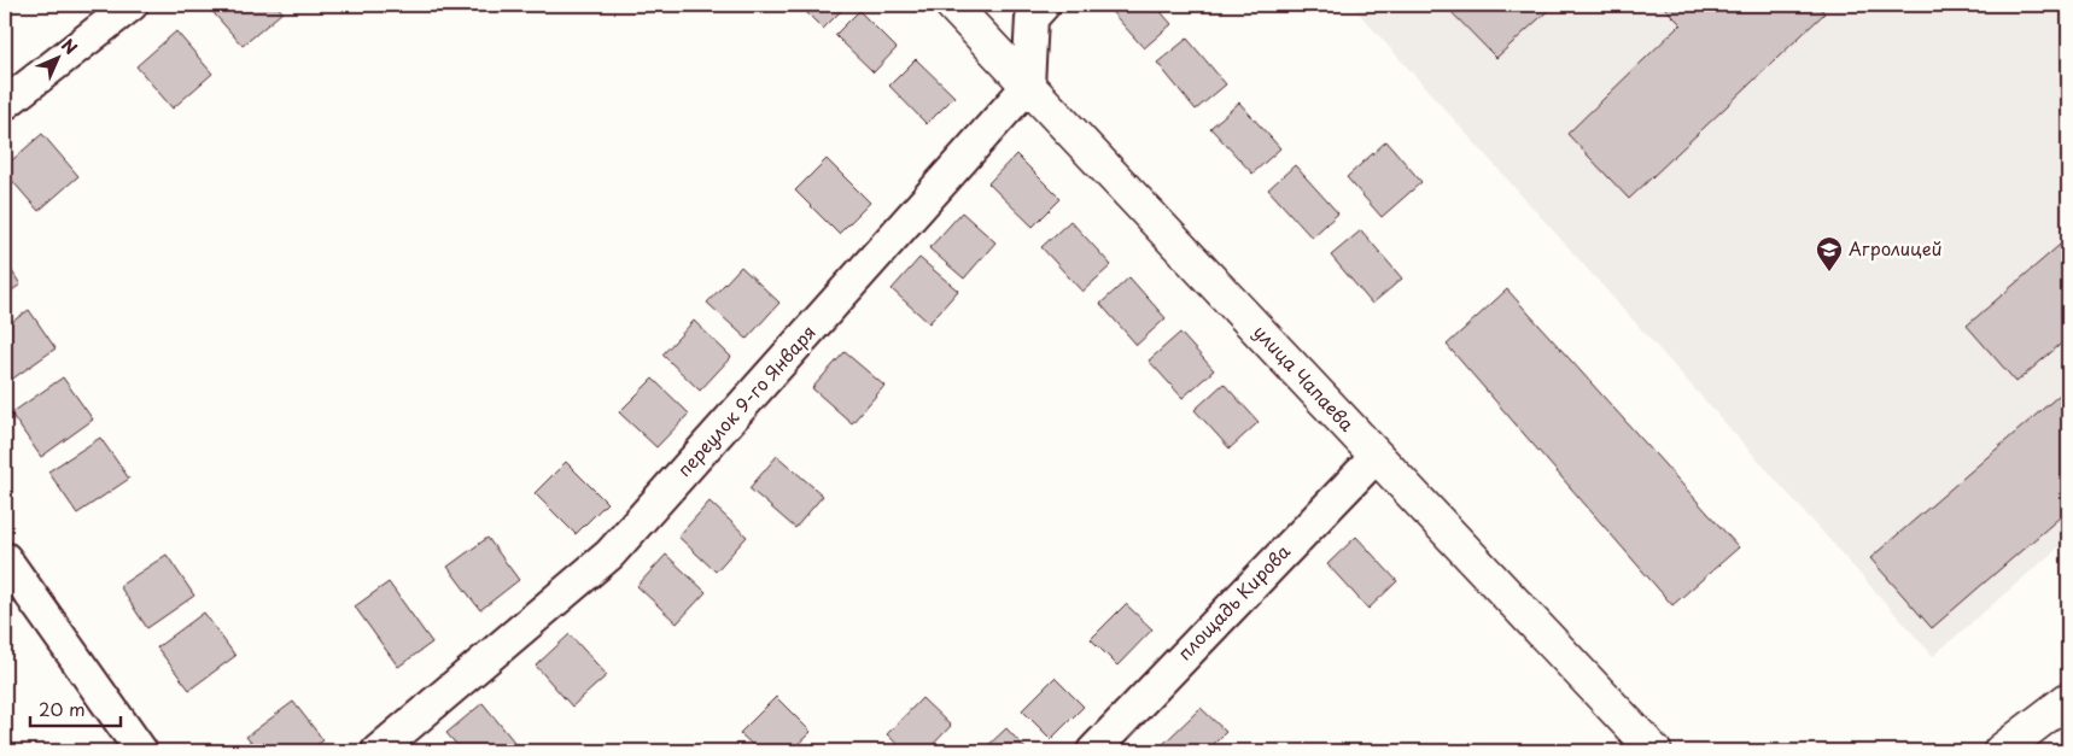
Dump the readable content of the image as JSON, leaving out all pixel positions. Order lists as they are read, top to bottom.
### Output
{
  "streets": {
    "main road": ["улица Чапаева"],
    "street": ["переулок 9-го Января", "площадь Кирова"]
  },
  "crossings": [
    ["улица Чапаева", "переулок 9-го Января"],
    ["улица Чапаева", "площадь Кирова"]
  ],
  "places": {
    "school or university": ["Агролицей"]
  },
  "scale_bar": "20 m",
  "north": "top right"
}
